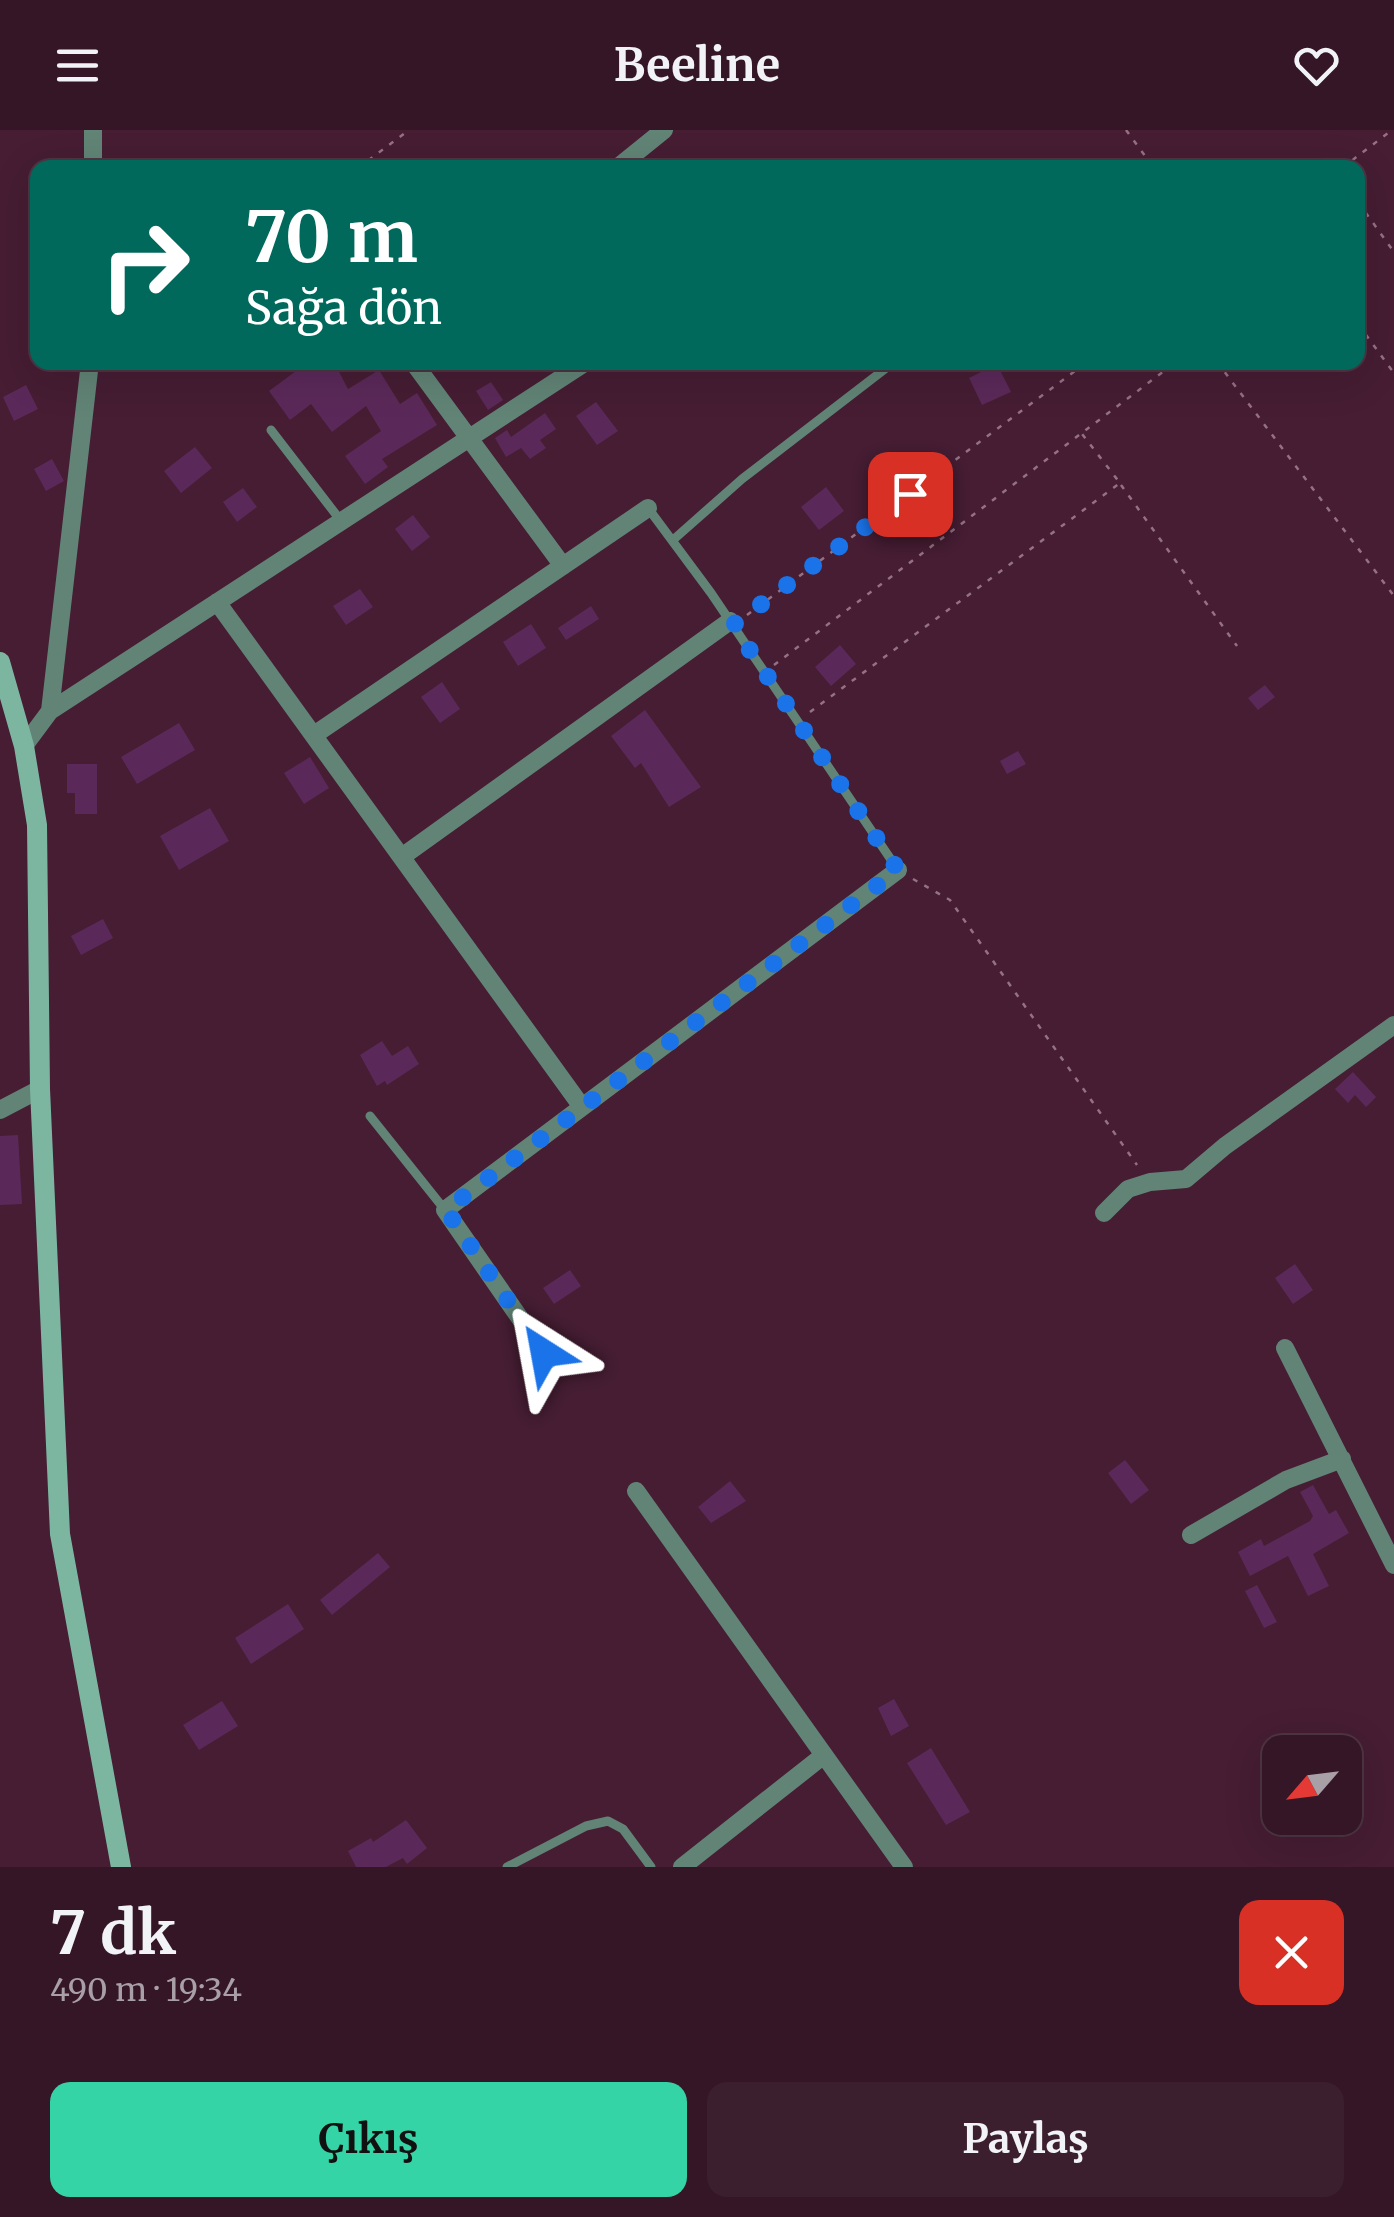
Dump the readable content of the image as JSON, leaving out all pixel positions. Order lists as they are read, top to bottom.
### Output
{
  "north": "bottom left",
  "page": {
    "header": "Beeline",
    "turn": ["70 m", "Sağa dön"],
    "heading": ["7 dk", "490 m · 19:34"],
    "buttons": ["Çıkış", "Paylaş"]
  }
}
